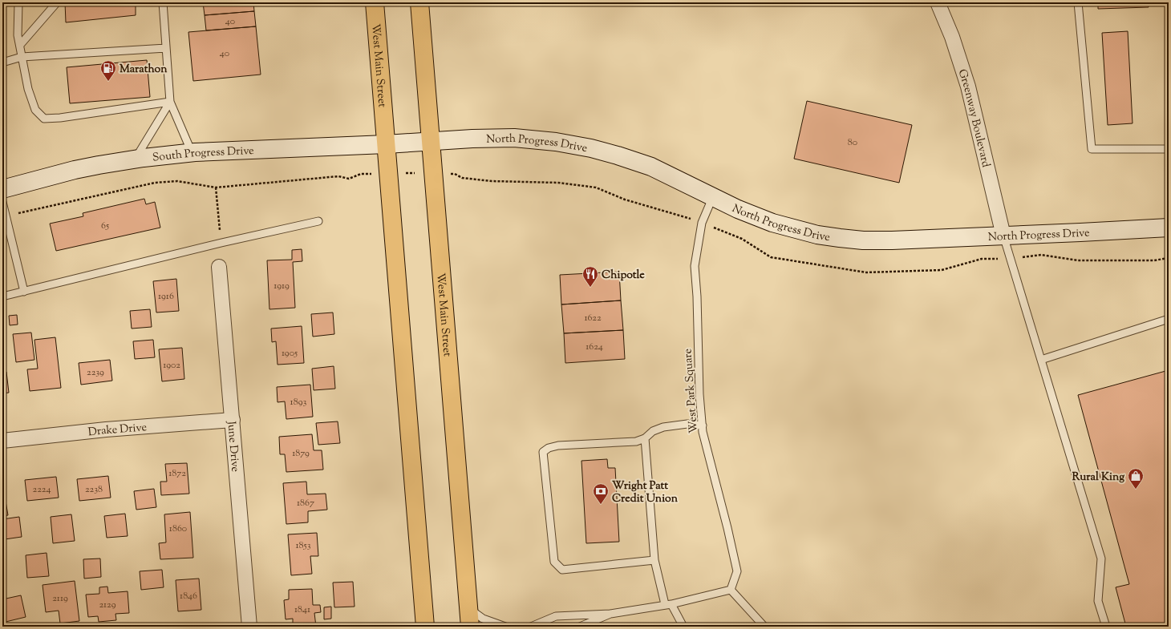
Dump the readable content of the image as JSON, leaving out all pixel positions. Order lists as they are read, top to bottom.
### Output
{
  "streets": {
    "main road": ["West Main Street"],
    "street": [
      "Greenway Boulevard",
      "North Progress Drive",
      "South Progress Drive",
      "Drake Drive",
      "June Drive"
    ],
    "lane": ["West Park Square"]
  },
  "crossings": [
    ["West Main Street", "North Progress Drive"],
    ["West Main Street", "South Progress Drive"],
    ["Greenway Boulevard", "North Progress Drive"],
    ["North Progress Drive", "South Progress Drive"],
    ["North Progress Drive", "West Park Square"],
    ["Drake Drive", "June Drive"]
  ],
  "places": {
    "fuel station": ["Marathon"],
    "restaurant": ["Chipotle"],
    "shop": ["Rural King"],
    "bank": ["Wright Patt Credit Union"]
  },
  "house_numbers": [
    "40",
    "40",
    "80",
    "65",
    "1919",
    "1916",
    "1622",
    "1624",
    "1905",
    "1902",
    "2239",
    "1893",
    "1879",
    "1872",
    "2224",
    "2238",
    "1867",
    "1860",
    "1853",
    "1846",
    "2119",
    "2129",
    "1841"
  ]
}
